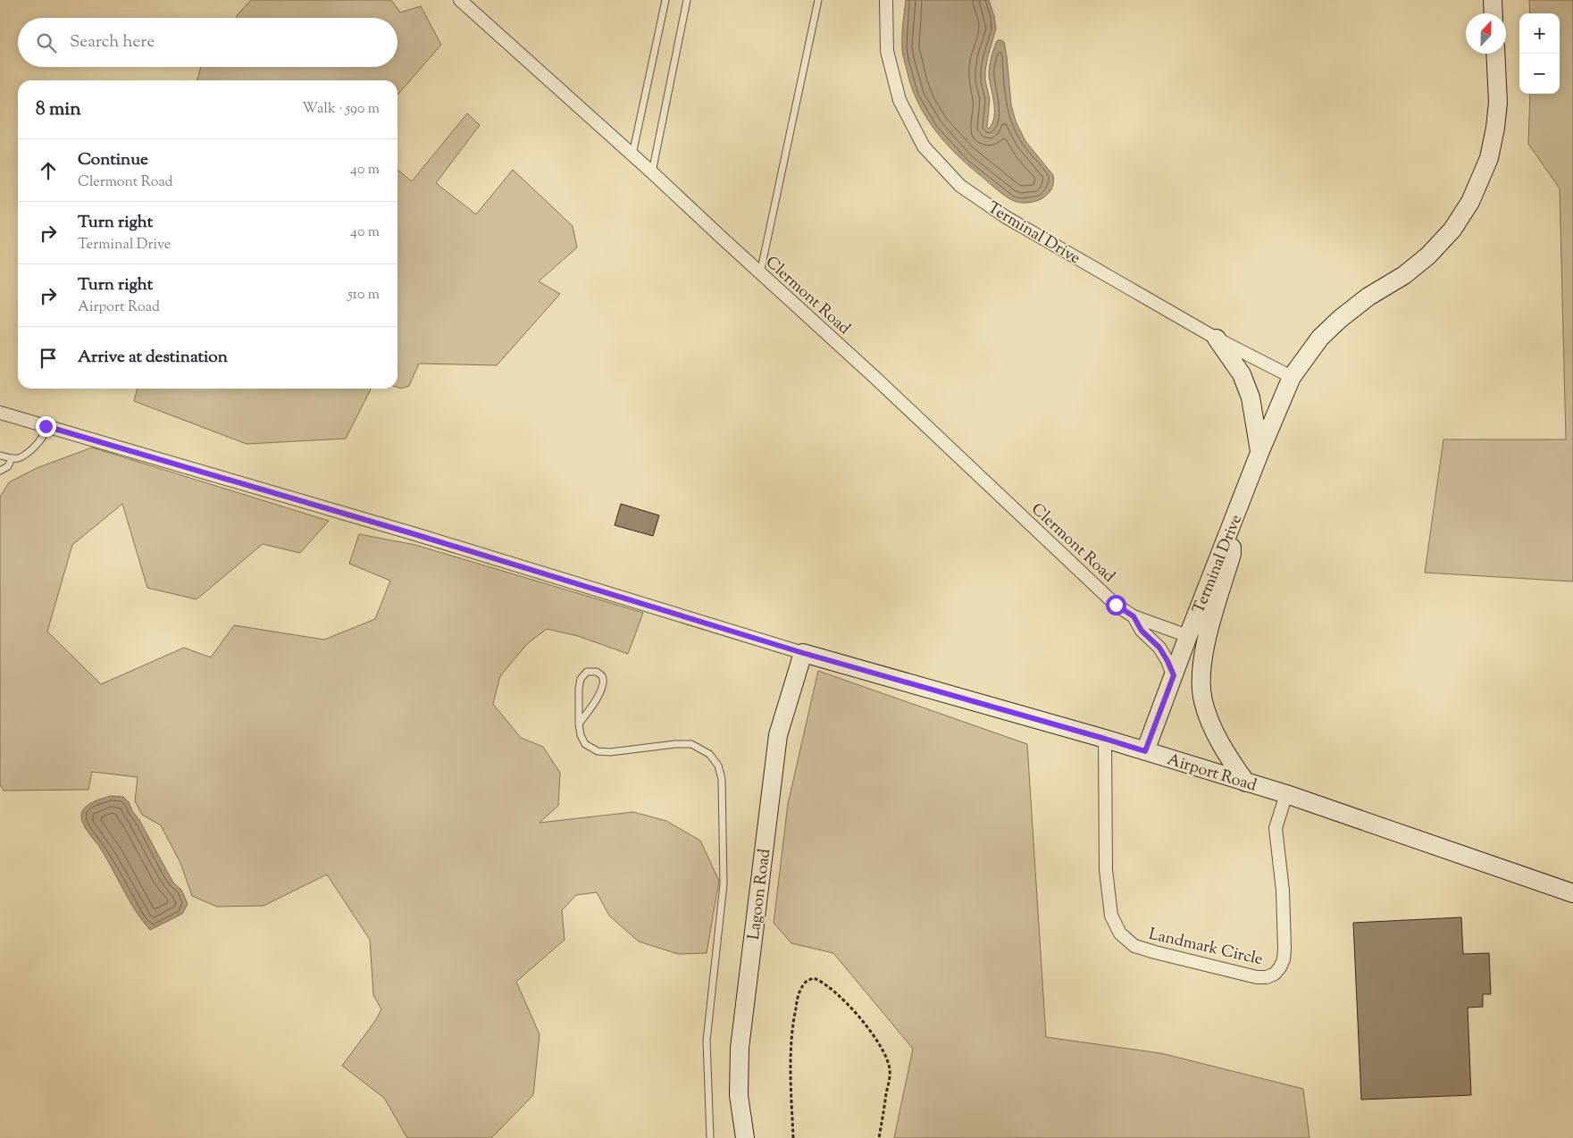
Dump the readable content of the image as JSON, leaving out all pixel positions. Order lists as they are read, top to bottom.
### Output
{
  "streets": {
    "street": [
      "Terminal Drive",
      "Clermont Road",
      "Airport Road",
      "Lagoon Road",
      "Landmark Circle"
    ]
  },
  "crossings": [
    ["Terminal Drive", "Clermont Road"],
    ["Terminal Drive", "Airport Road"],
    ["Airport Road", "Lagoon Road"],
    ["Airport Road", "Landmark Circle"]
  ],
  "north": "top",
  "page": {
    "map_buttons": ["+", "−"],
    "search": "Search here",
    "heading": ["8 min", "Walk · 590 m"],
    "list": [
      ["Continue", "Clermont Road", "40 m"],
      ["Turn right", "Terminal Drive", "40 m"],
      ["Turn right", "Airport Road", "510 m"],
      "Arrive at destination"
    ]
  }
}
